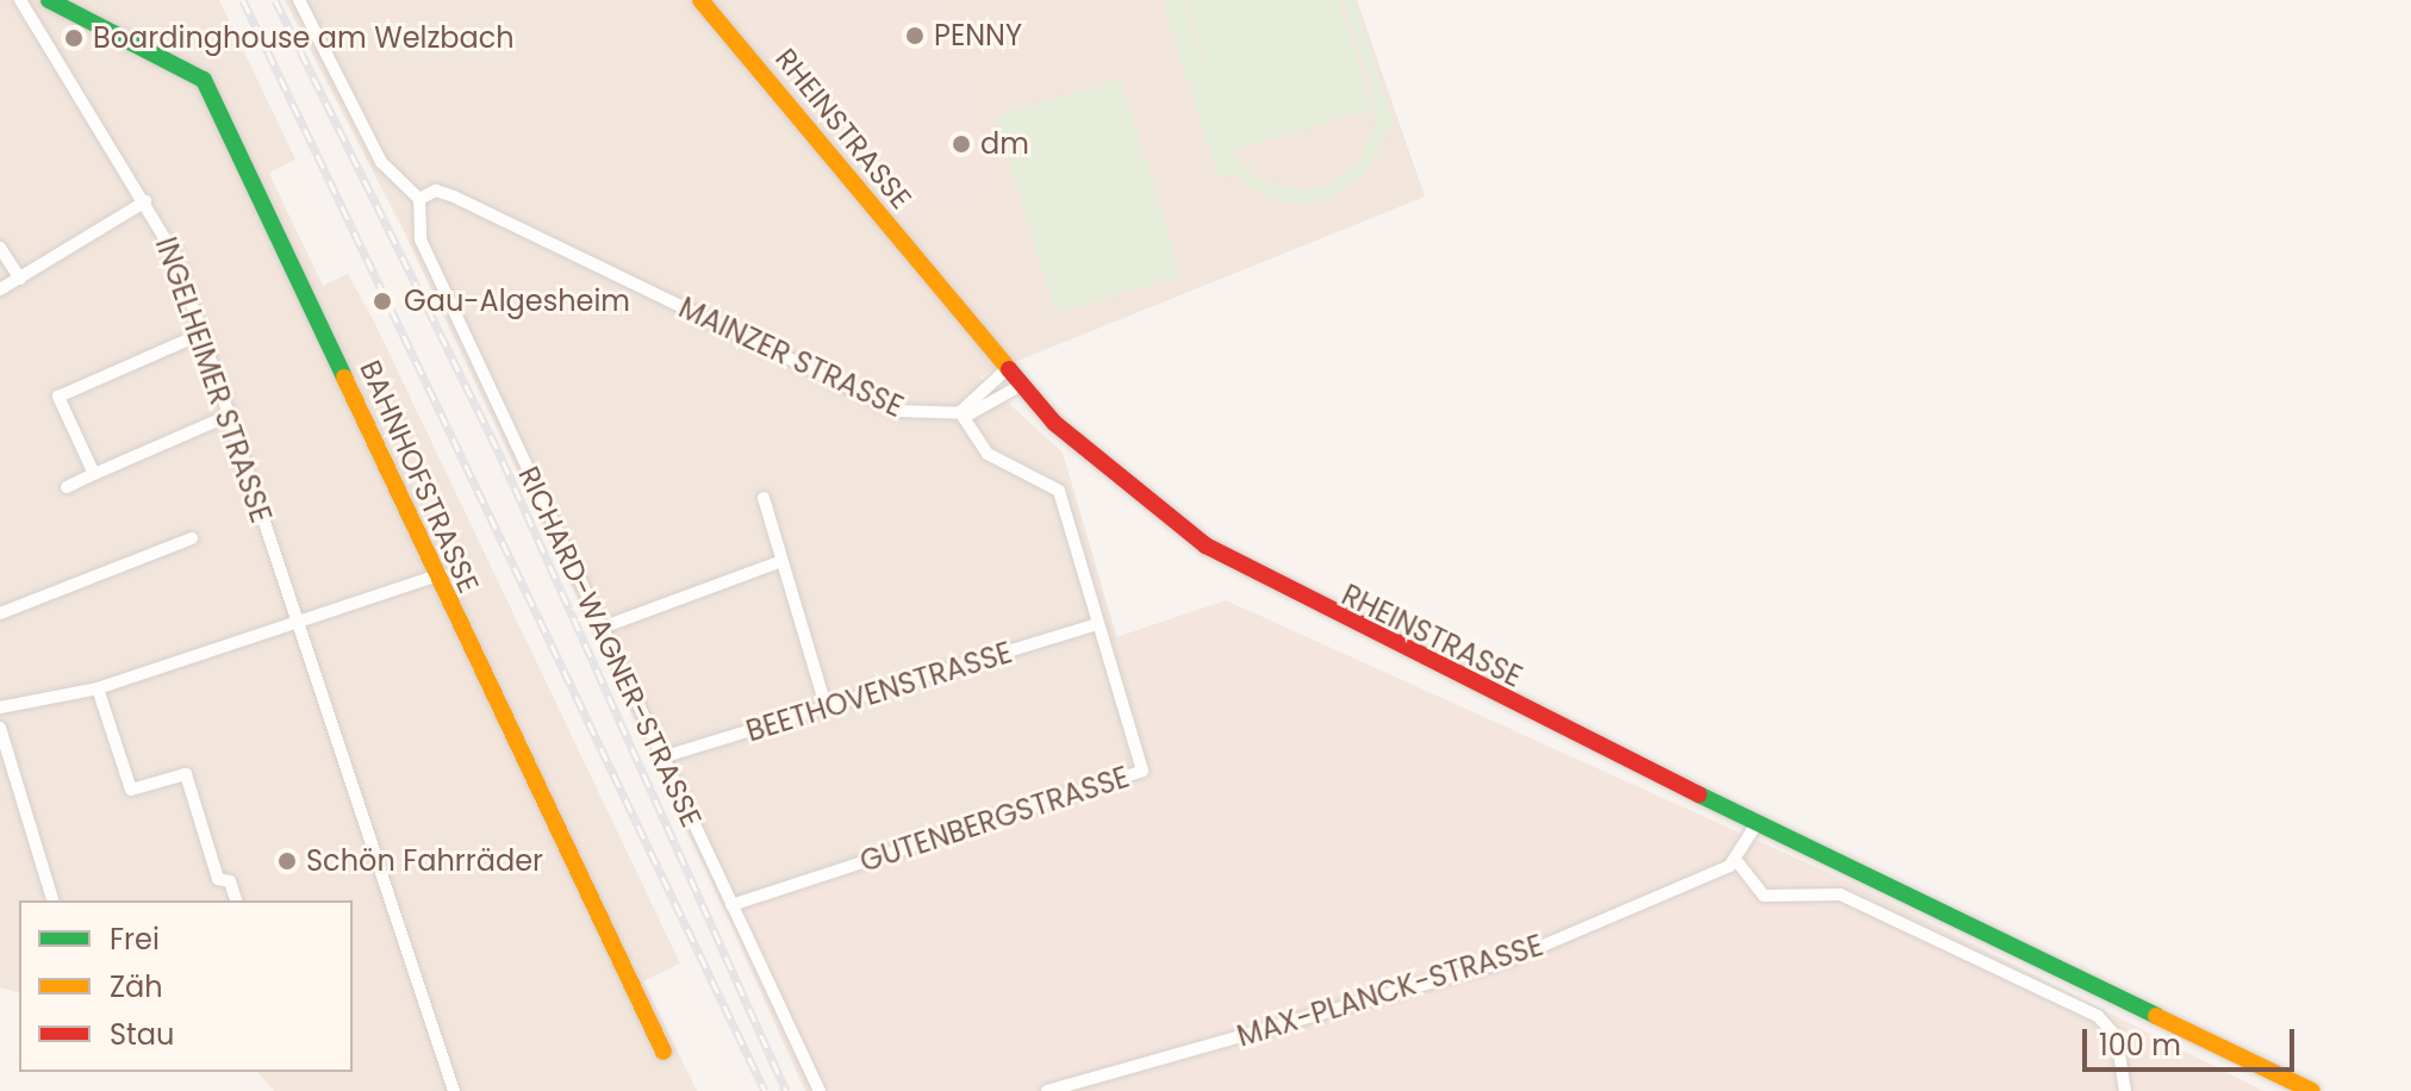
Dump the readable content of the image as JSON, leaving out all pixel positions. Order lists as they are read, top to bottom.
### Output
{
  "streets": {
    "main road": ["RHEINSTRASSE", "BAHNHOFSTRASSE"],
    "street": [
      "MAINZER STRASSE",
      "INGELHEIMER STRASSE",
      "RICHARD-WAGNER-STRASSE",
      "BEETHOVENSTRASSE",
      "GUTENBERGSTRASSE",
      "MAX-PLANCK-STRASSE"
    ]
  },
  "crossings": [
    ["RHEINSTRASSE", "MAINZER STRASSE"],
    ["MAINZER STRASSE", "RICHARD-WAGNER-STRASSE"],
    ["MAINZER STRASSE", "GUTENBERGSTRASSE"],
    ["RICHARD-WAGNER-STRASSE", "BEETHOVENSTRASSE"],
    ["RICHARD-WAGNER-STRASSE", "GUTENBERGSTRASSE"],
    ["BEETHOVENSTRASSE", "GUTENBERGSTRASSE"]
  ],
  "places": [
    "PENNY",
    "Boardinghouse am Welzbach",
    "dm",
    "Gau-Algesheim",
    "Schön Fahrräder"
  ],
  "legend": ["Frei", "Zäh", "Stau"],
  "scale_bar": "100 m"
}
